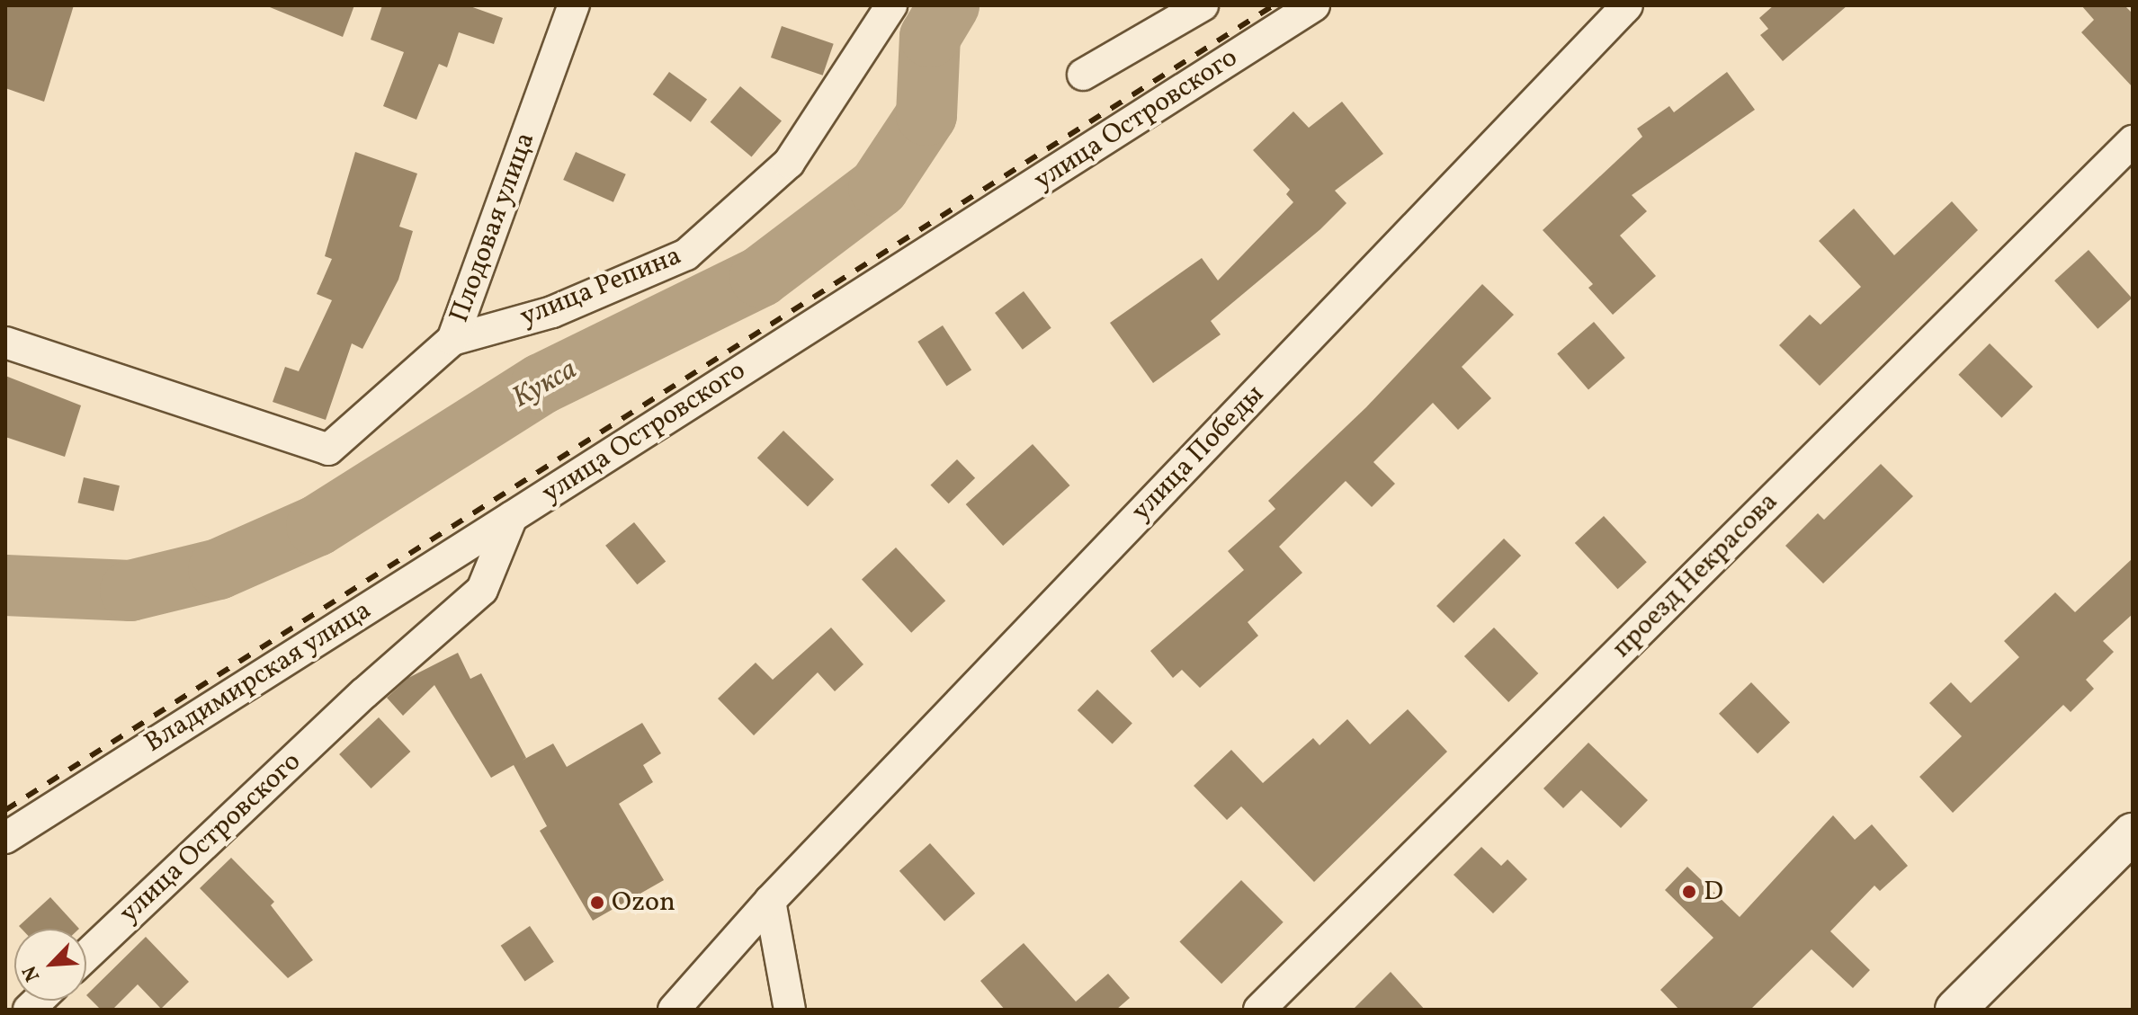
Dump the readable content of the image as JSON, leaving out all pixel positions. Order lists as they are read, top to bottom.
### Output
{
  "streets": {
    "street": [
      "улица Островского",
      "Плодовая улица",
      "улица Репина",
      "улица Победы",
      "проезд Некрасова",
      "Владимирская улица"
    ]
  },
  "crossings": [
    ["улица Островского", "Владимирская улица"],
    ["Плодовая улица", "улица Репина"]
  ],
  "water": ["Кукса"],
  "places": ["D", "Ozon"],
  "north": "bottom left"
}
